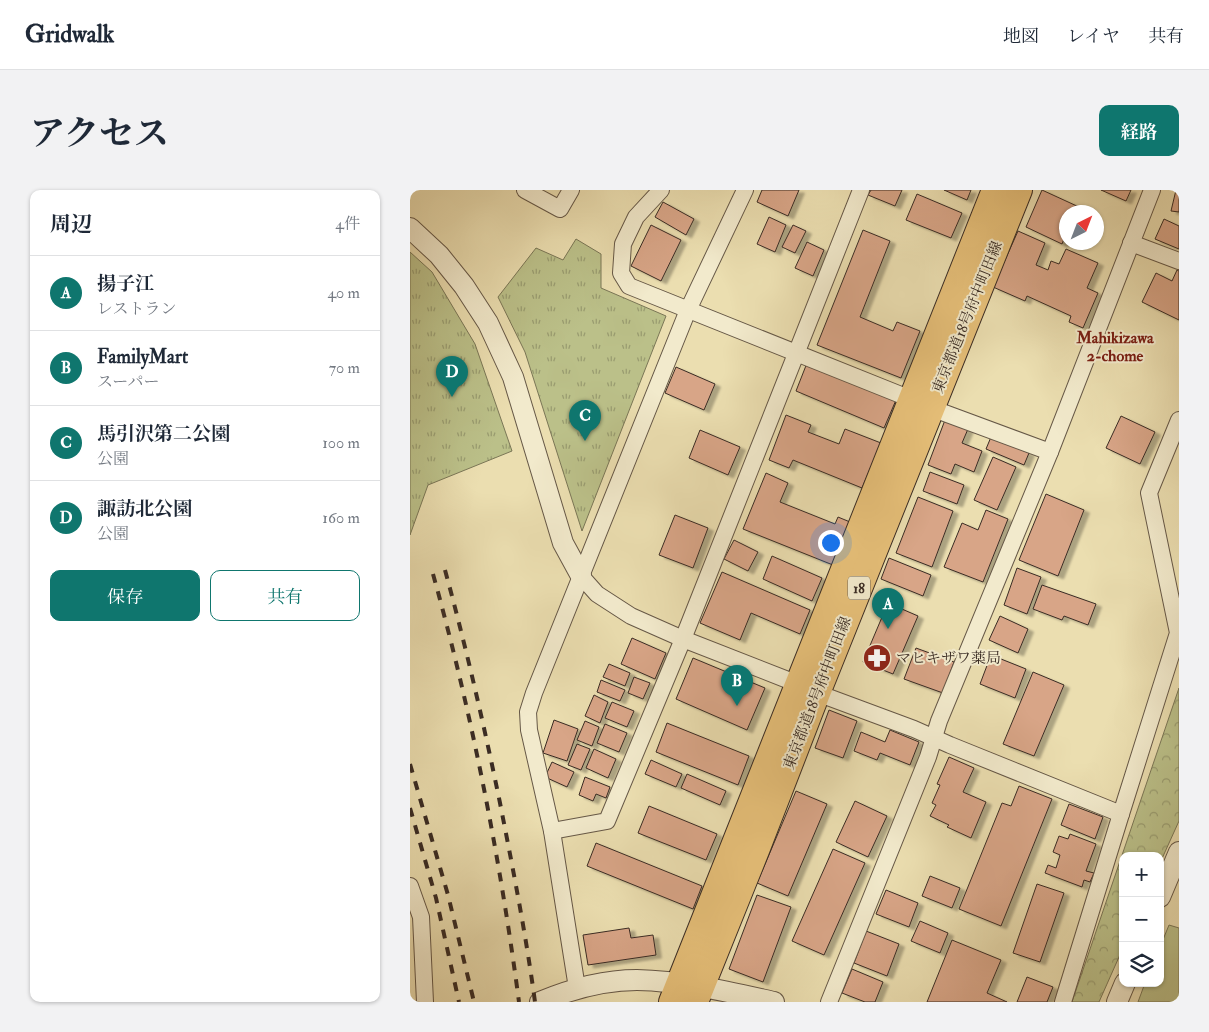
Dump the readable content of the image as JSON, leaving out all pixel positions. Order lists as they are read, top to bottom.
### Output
{
  "streets": {
    "main road": ["東京都道18号府中町田線", "18"]
  },
  "districts": ["Mahikizawa 2-chome"],
  "places": {
    "pharmacy": ["マヒキザワ薬局"]
  },
  "north": "top right",
  "page": {
    "header": "Gridwalk",
    "nav": ["地図", "レイヤ", "共有"],
    "title": "アクセス",
    "buttons": [
      "経路",
      ["保存", "共有"]
    ],
    "heading": ["周辺", "4件"],
    "list": [
      {
        "mark": "A",
        "name": "揚子江",
        "note": "レストラン",
        "value": "40 m"
      },
      {
        "mark": "B",
        "name": "FamilyMart",
        "note": "スーパー",
        "value": "70 m"
      },
      {
        "mark": "C",
        "name": "馬引沢第二公園",
        "note": "公園",
        "value": "100 m"
      },
      {
        "mark": "D",
        "name": "諏訪北公園",
        "note": "公園",
        "value": "160 m"
      }
    ],
    "pins": [
      "D",
      "C",
      "A",
      "B"
    ],
    "map_buttons": ["+", "−"]
  }
}
